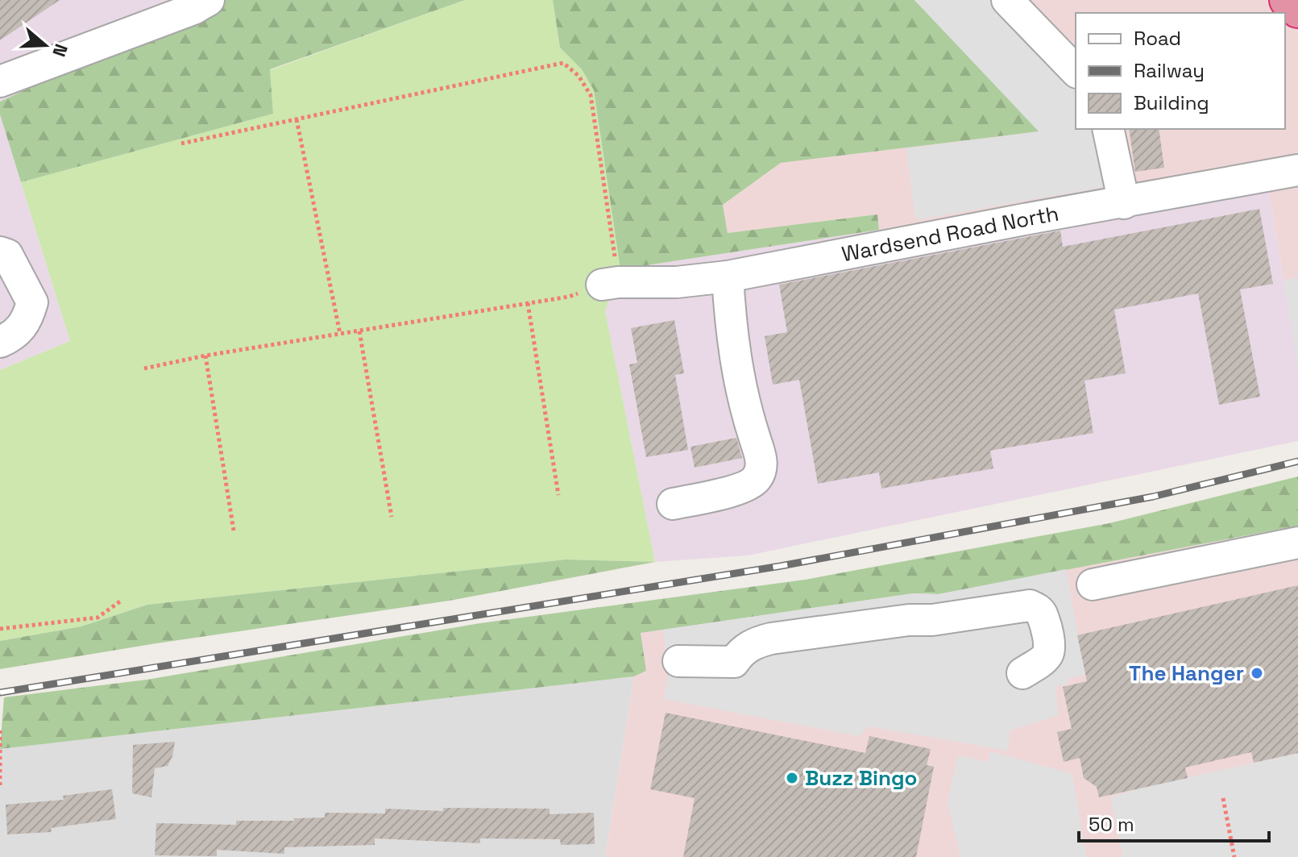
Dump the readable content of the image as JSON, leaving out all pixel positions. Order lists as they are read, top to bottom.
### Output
{
  "streets": {
    "street": ["Wardsend Road North"]
  },
  "places": ["The Hanger", "Buzz Bingo"],
  "legend": ["Road", "Railway", "Building"],
  "scale_bar": "50 m",
  "north": "right"
}
